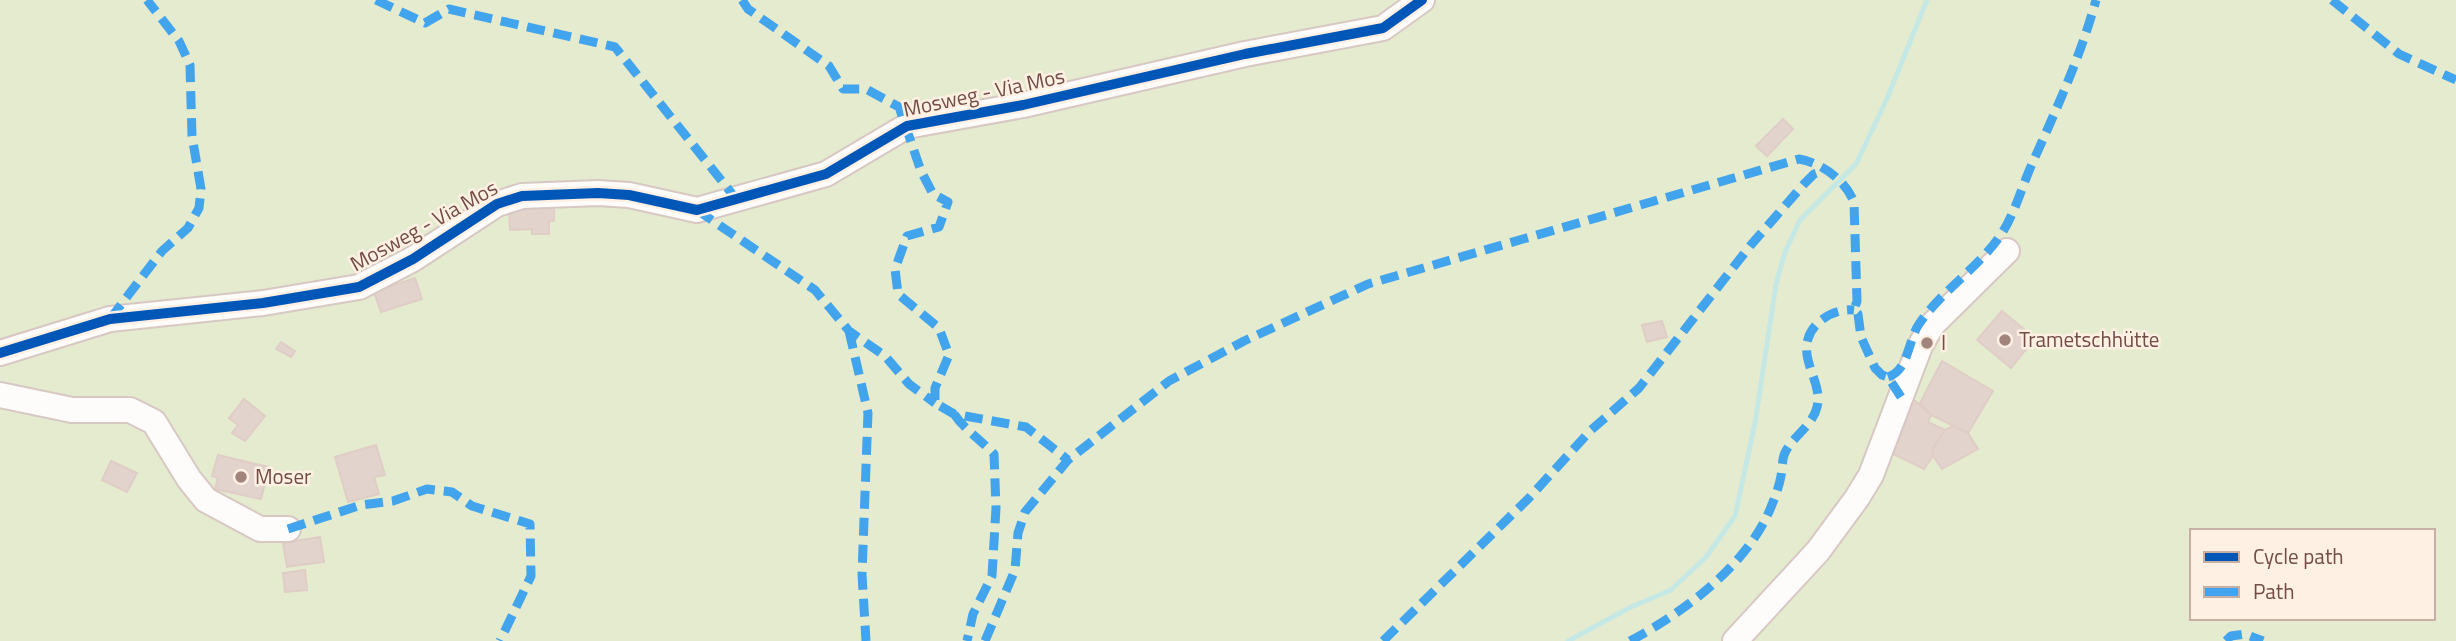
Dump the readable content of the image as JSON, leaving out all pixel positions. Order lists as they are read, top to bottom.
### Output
{
  "streets": {
    "street": ["Mosweg - Via Mos"]
  },
  "places": ["Trametschhütte", "I", "Moser"],
  "legend": ["Cycle path", "Path"]
}
